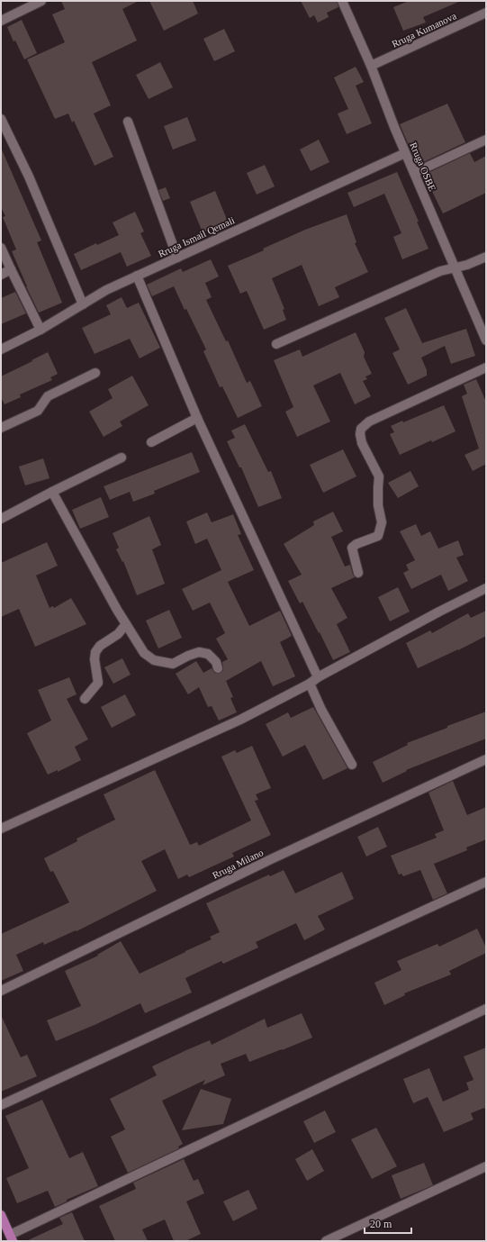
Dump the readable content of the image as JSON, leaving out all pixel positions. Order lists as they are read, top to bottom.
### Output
{
  "streets": {
    "street": [
      "Rruga Kumanova",
      "Rruga OSBE",
      "Rruga Ismail Qemali",
      "Rruga Milano"
    ]
  },
  "crossings": [
    ["Rruga Kumanova", "Rruga OSBE"],
    ["Rruga OSBE", "Rruga Ismail Qemali"]
  ],
  "scale_bar": "20 m"
}
